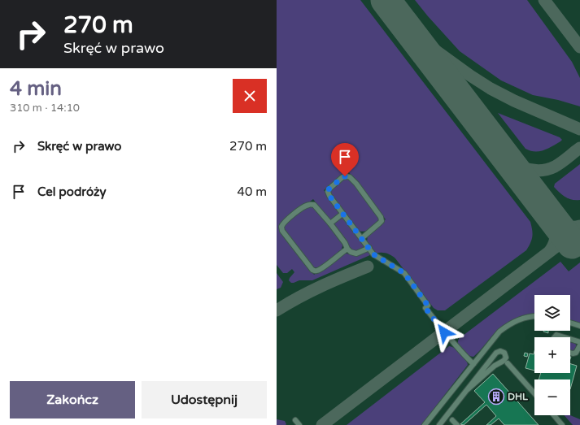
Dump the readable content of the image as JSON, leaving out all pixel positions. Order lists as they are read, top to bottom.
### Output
{
  "places": {
    "building": ["DHL"]
  },
  "page": {
    "turn": ["270 m", "Skręć w prawo"],
    "heading": ["4 min", "310 m · 14:10"],
    "list": [
      {
        "name": "Skręć w prawo",
        "value": "270 m"
      },
      {
        "name": "Cel podróży",
        "value": "40 m"
      }
    ],
    "map_buttons": ["+", "−"],
    "buttons": ["Zakończ", "Udostępnij"]
  }
}
